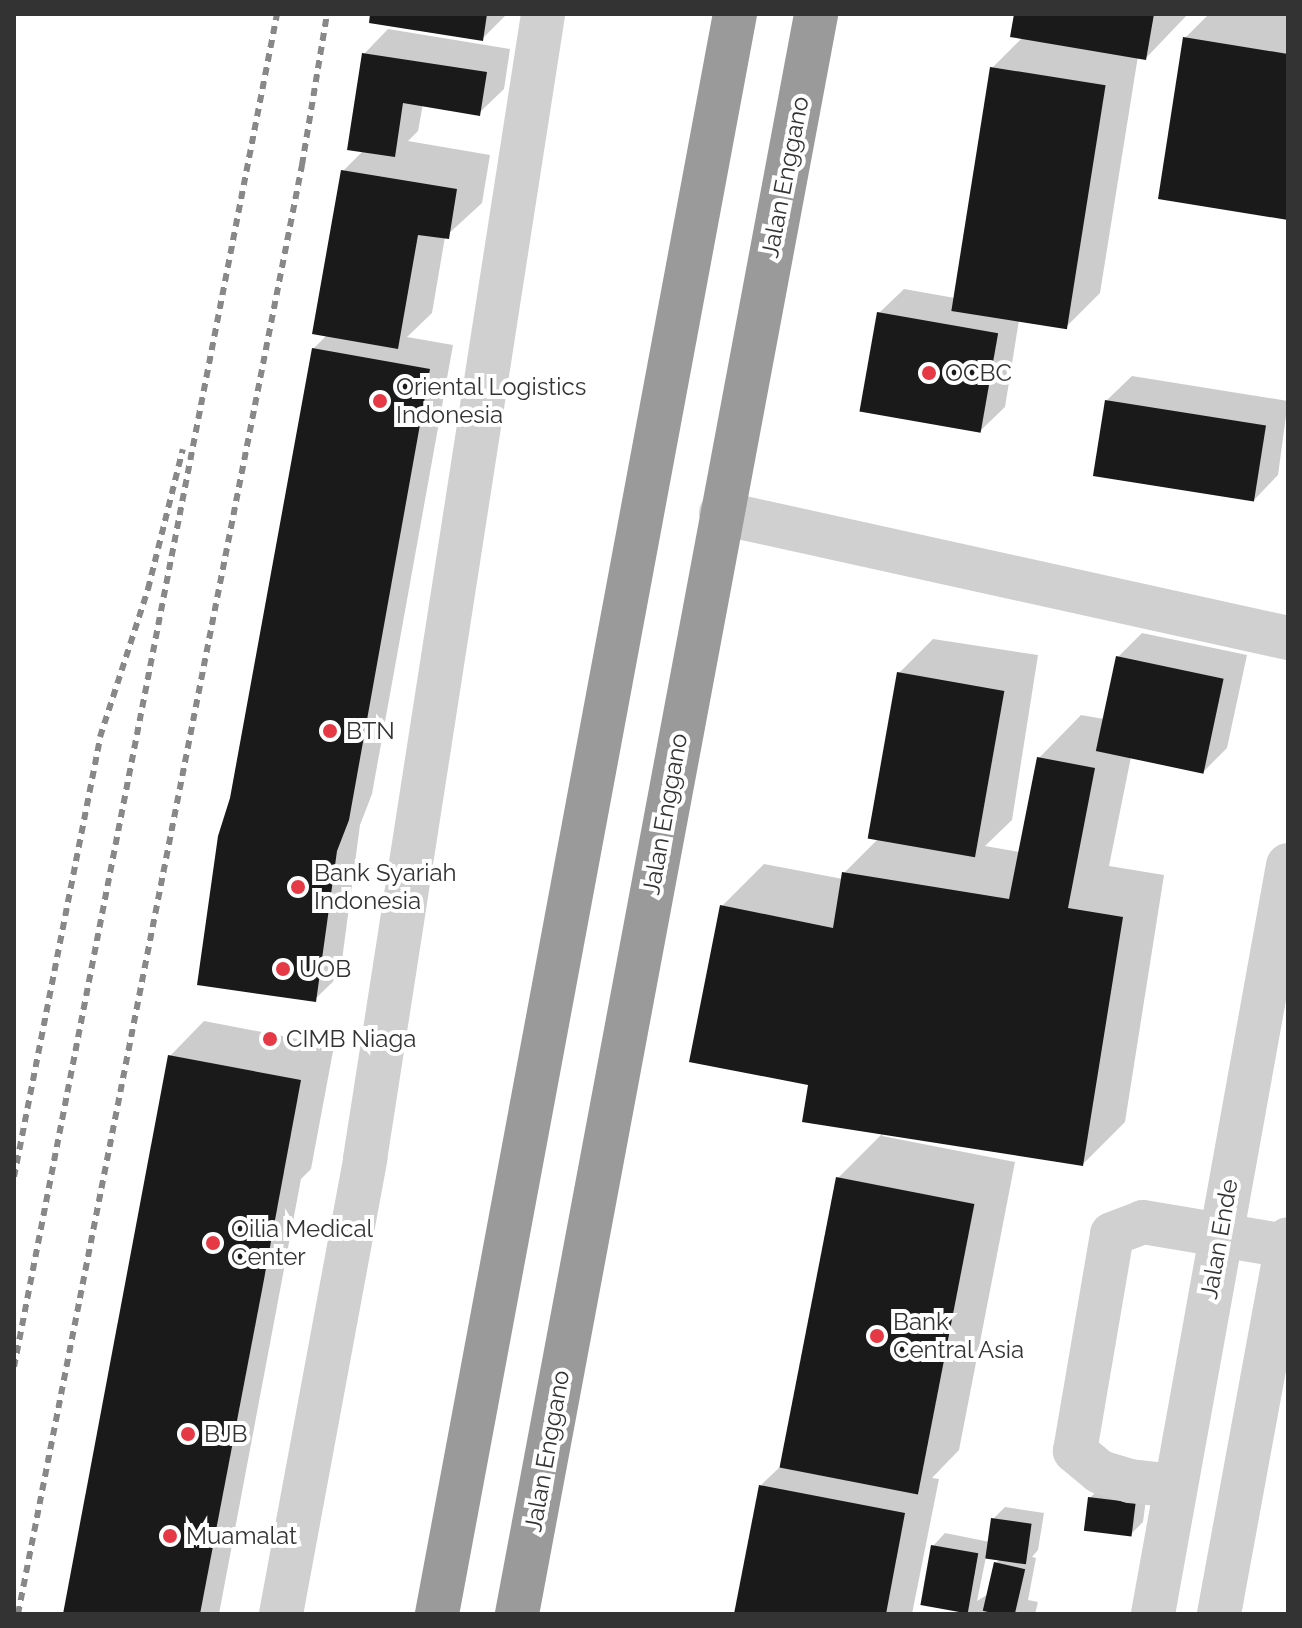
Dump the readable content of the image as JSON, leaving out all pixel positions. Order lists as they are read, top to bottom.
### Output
{
  "streets": {
    "highway": ["Jalan Enggano"],
    "lane": ["Jalan Ende"]
  },
  "places": [
    "OCBC",
    "Oriental Logistics Indonesia",
    "BTN",
    "Bank Syariah Indonesia",
    "UOB",
    "CIMB Niaga",
    "Oilia Medical Center",
    "Bank Central Asia",
    "BJB",
    "Muamalat"
  ]
}
